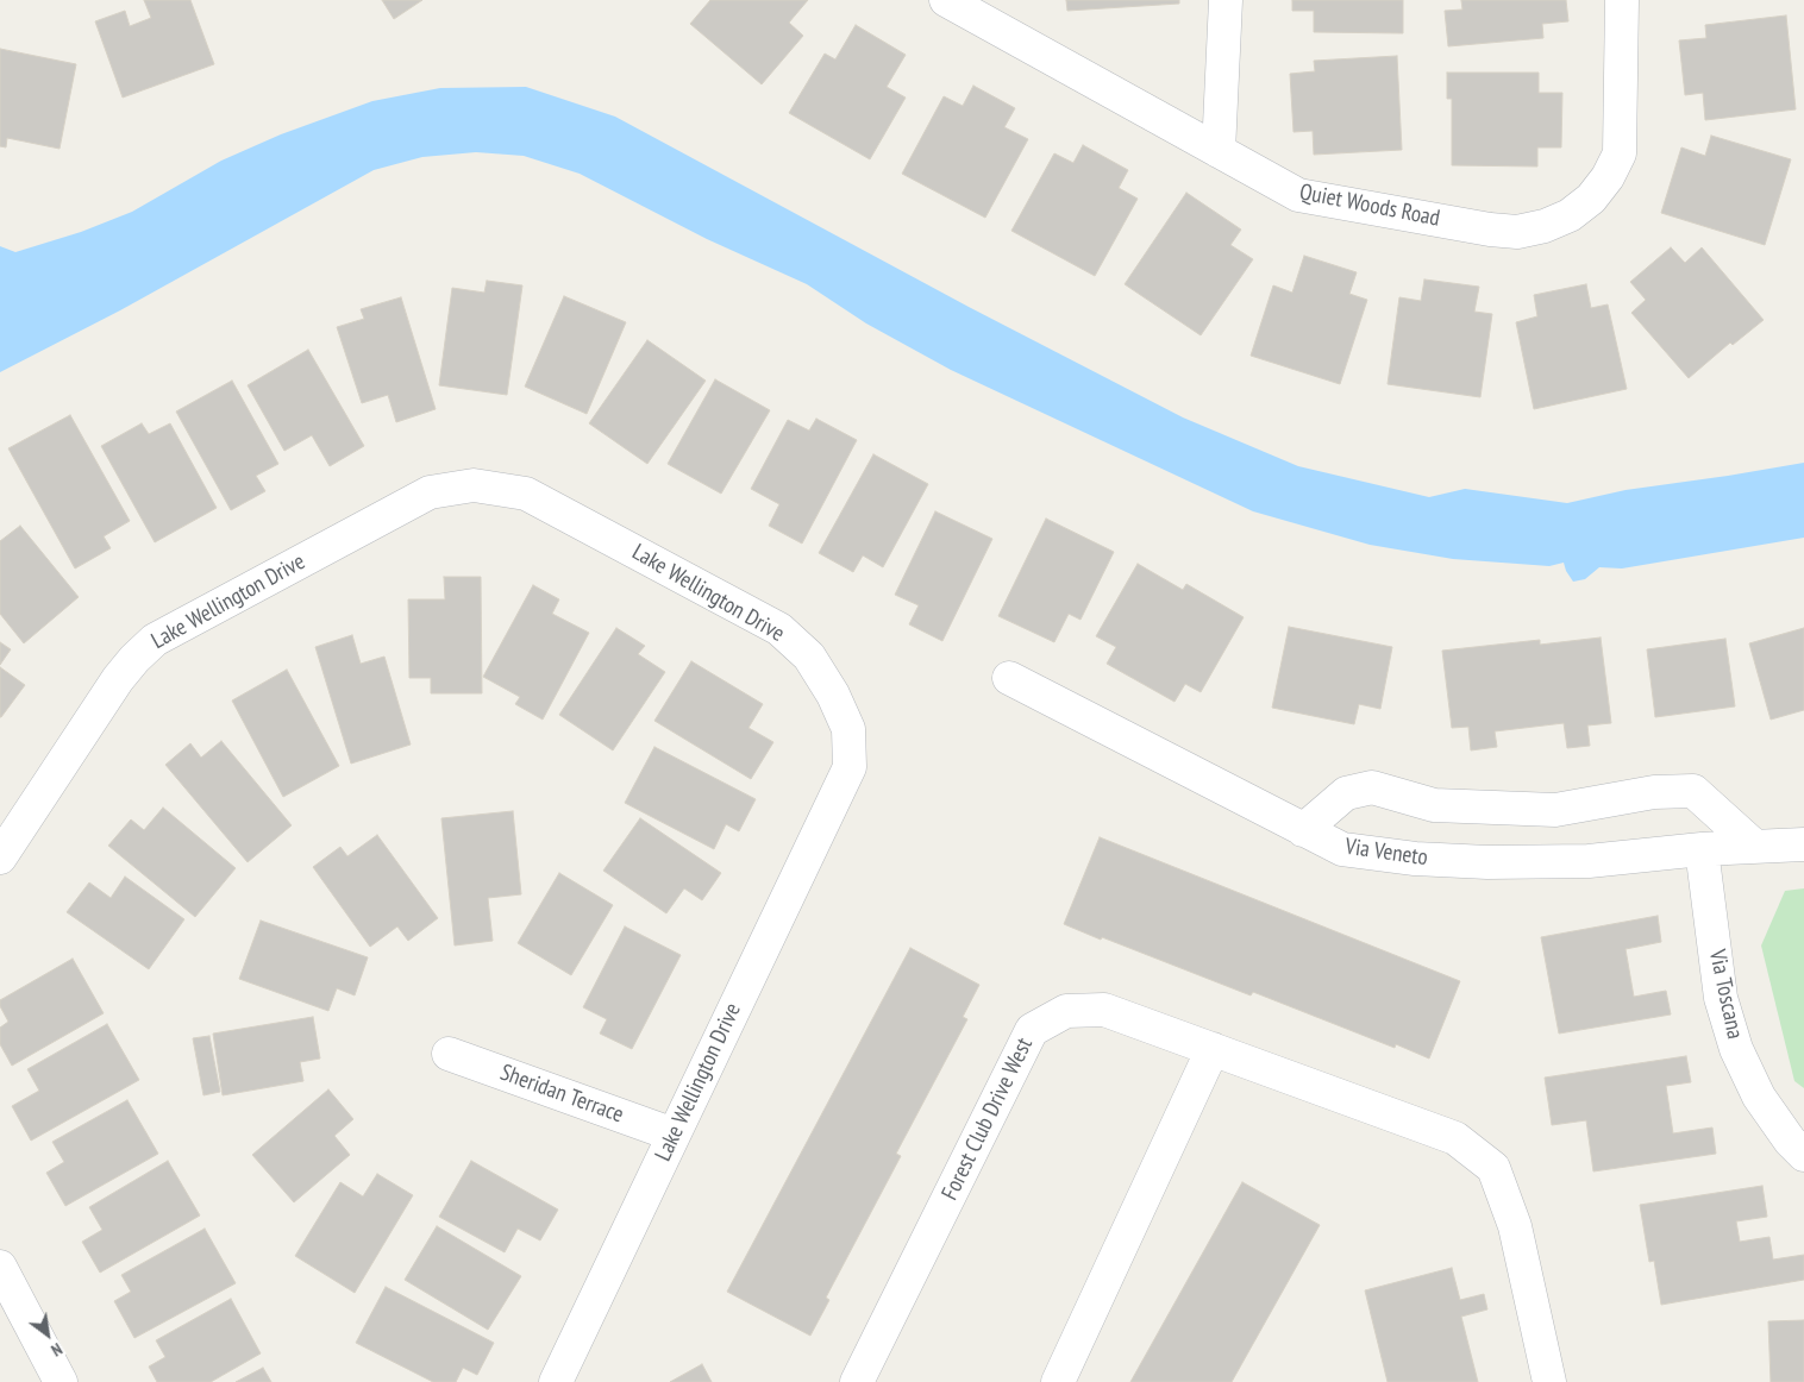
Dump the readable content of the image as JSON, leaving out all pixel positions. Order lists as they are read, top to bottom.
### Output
{
  "streets": {
    "street": [
      "Quiet Woods Road",
      "Lake Wellington Drive",
      "Via Veneto",
      "Via Toscana",
      "Sheridan Terrace",
      "Forest Club Drive West"
    ]
  },
  "crossings": [
    ["Lake Wellington Drive", "Sheridan Terrace"],
    ["Via Veneto", "Via Toscana"]
  ],
  "north": "bottom right"
}
